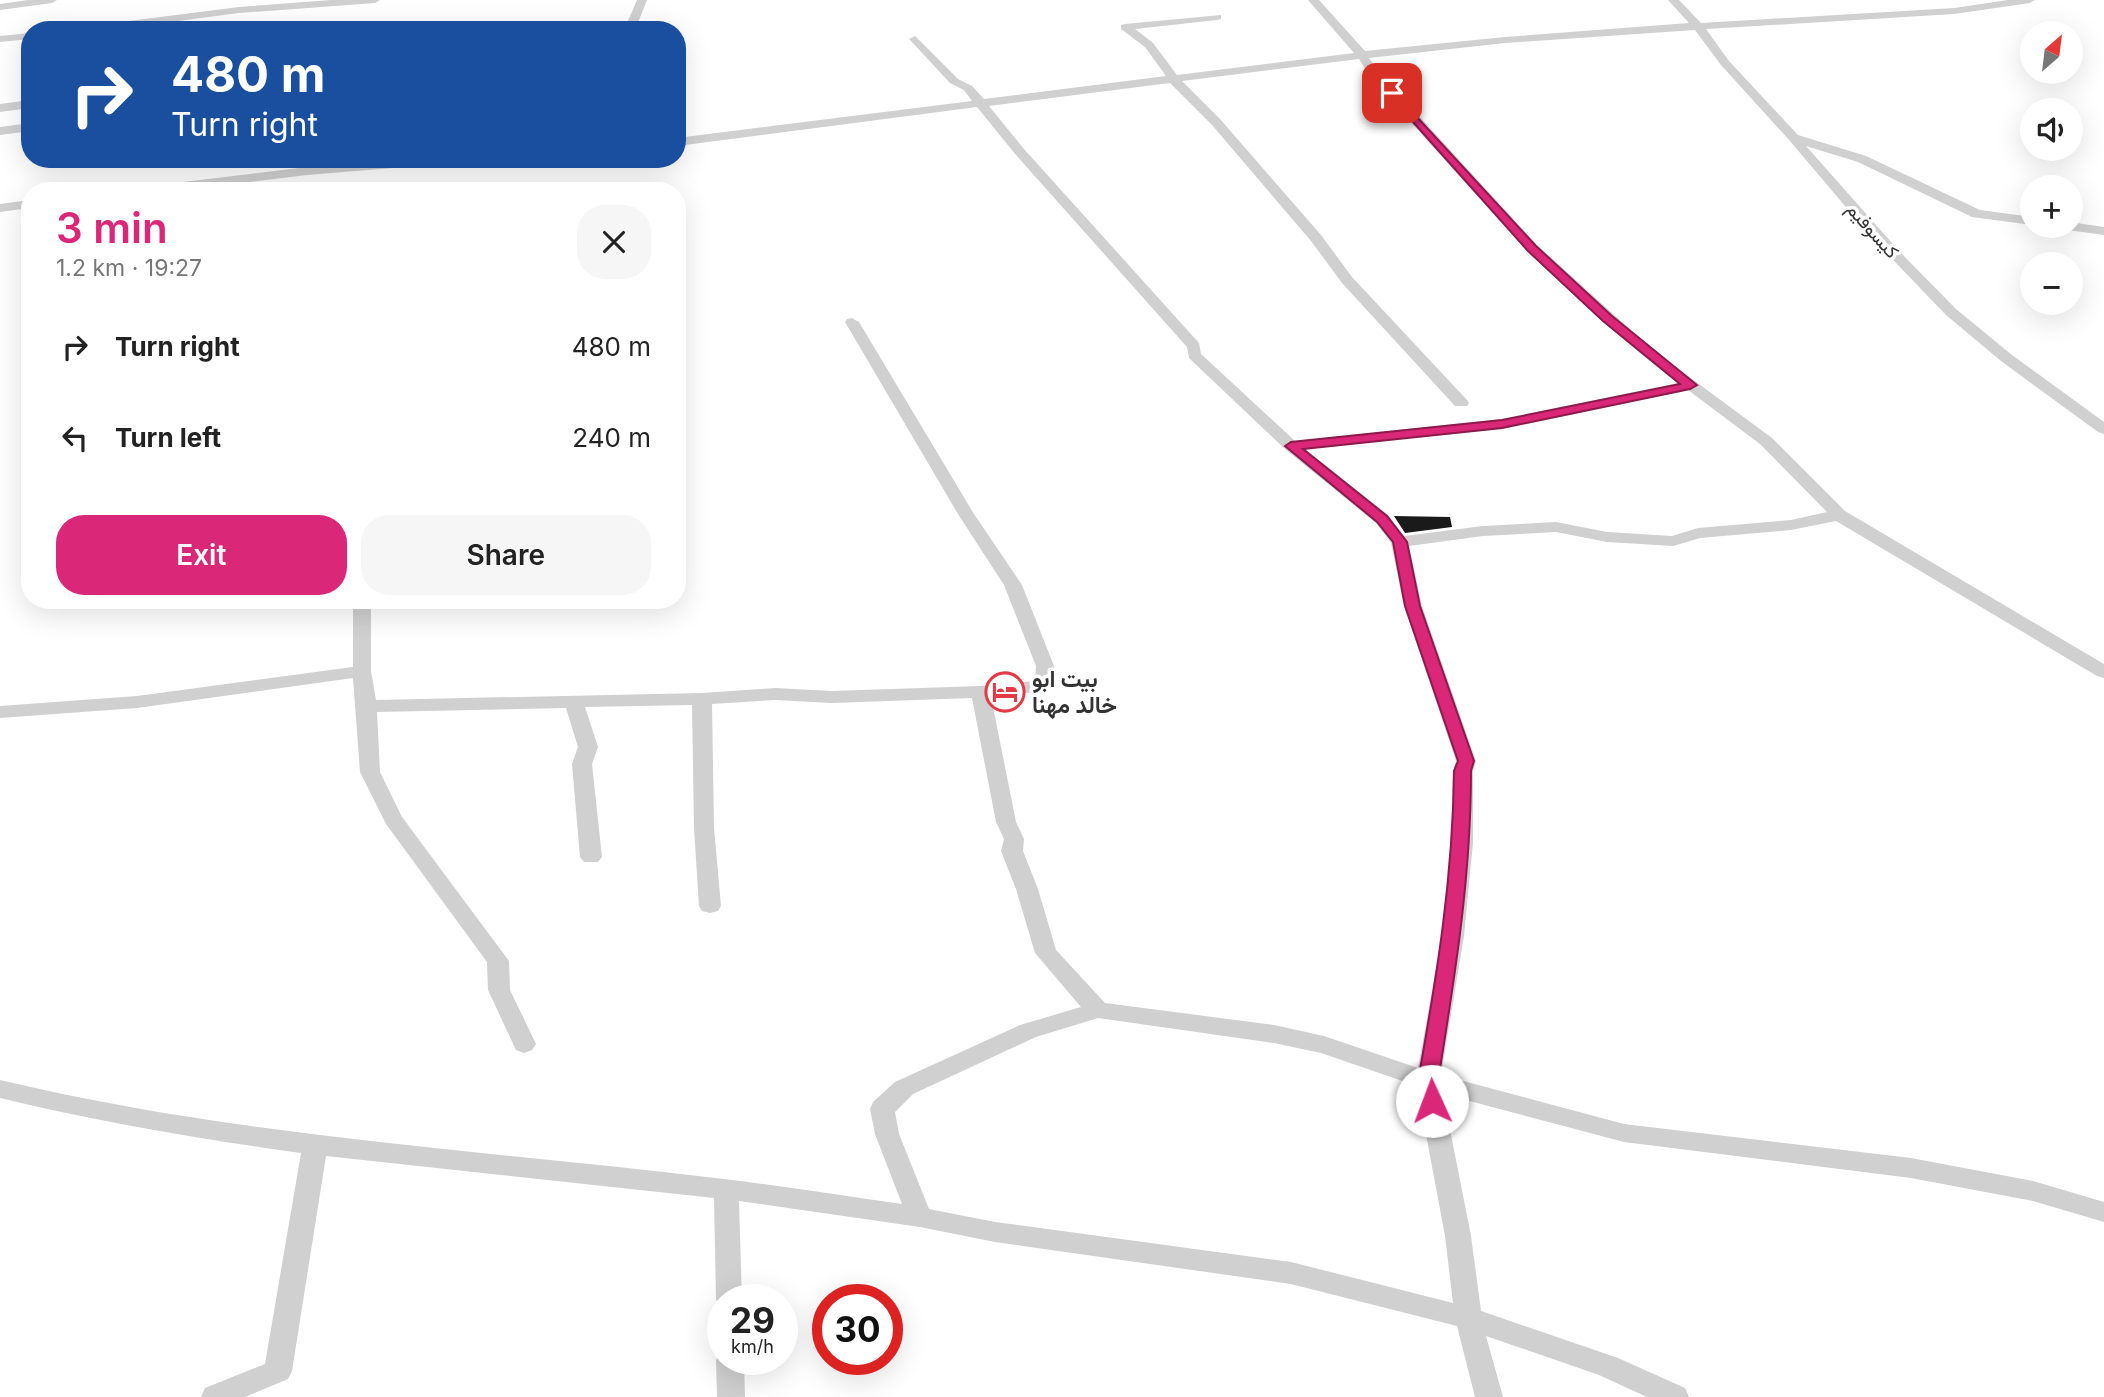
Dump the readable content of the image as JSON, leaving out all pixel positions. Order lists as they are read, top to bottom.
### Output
{
  "streets": {
    "street": ["كيسوفيم"]
  },
  "places": {
    "hotel": ["بيت ابو خالد مهنا"]
  },
  "north": "top right",
  "page": {
    "map_buttons": ["+", "−"],
    "turn": ["480 m", "Turn right"],
    "heading": ["3 min", "1.2 km · 19:27"],
    "list": [
      {
        "name": "Turn right",
        "value": "480 m"
      },
      {
        "name": "Turn left",
        "value": "240 m"
      }
    ],
    "buttons": ["Exit", "Share"],
    "speed": "29 km/h",
    "limit": "30"
  }
}
